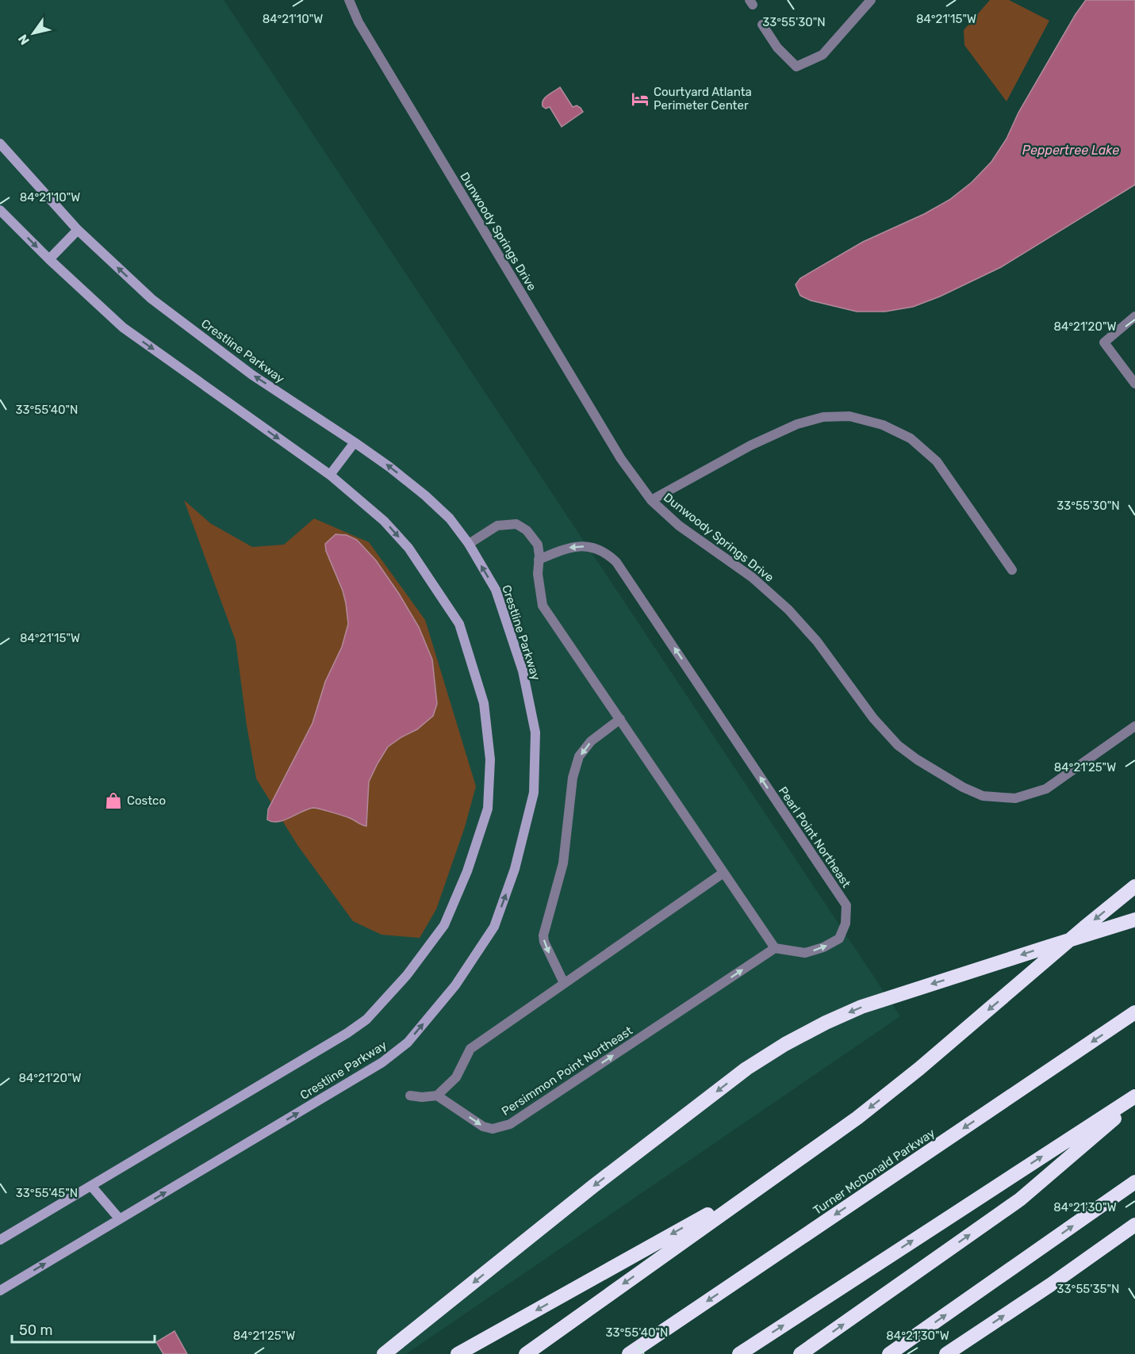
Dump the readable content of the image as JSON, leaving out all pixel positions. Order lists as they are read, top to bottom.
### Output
{
  "streets": {
    "highway": ["Turner McDonald Parkway"],
    "street": [
      "Dunwoody Springs Drive",
      "Crestline Parkway",
      "Pearl Point Northeast",
      "Persimmon Point Northeast"
    ]
  },
  "crossings": [
    ["Pearl Point Northeast", "Persimmon Point Northeast"]
  ],
  "one_way": ["Persimmon Point Northeast"],
  "water": ["Peppertree Lake"],
  "places": {
    "hotel": ["Courtyard Atlanta Perimeter Center"],
    "shop": ["Costco"]
  },
  "scale_bar": "50 m",
  "north": "bottom left",
  "coordinates": [
    "84°21'10\"W",
    "84°21'15\"W",
    "33°55'30\"N",
    "84°21'20\"W",
    "33°55'40\"N",
    "84°21'25\"W",
    "33°55'45\"N",
    "84°21'30\"W",
    "33°55'35\"N"
  ]
}
